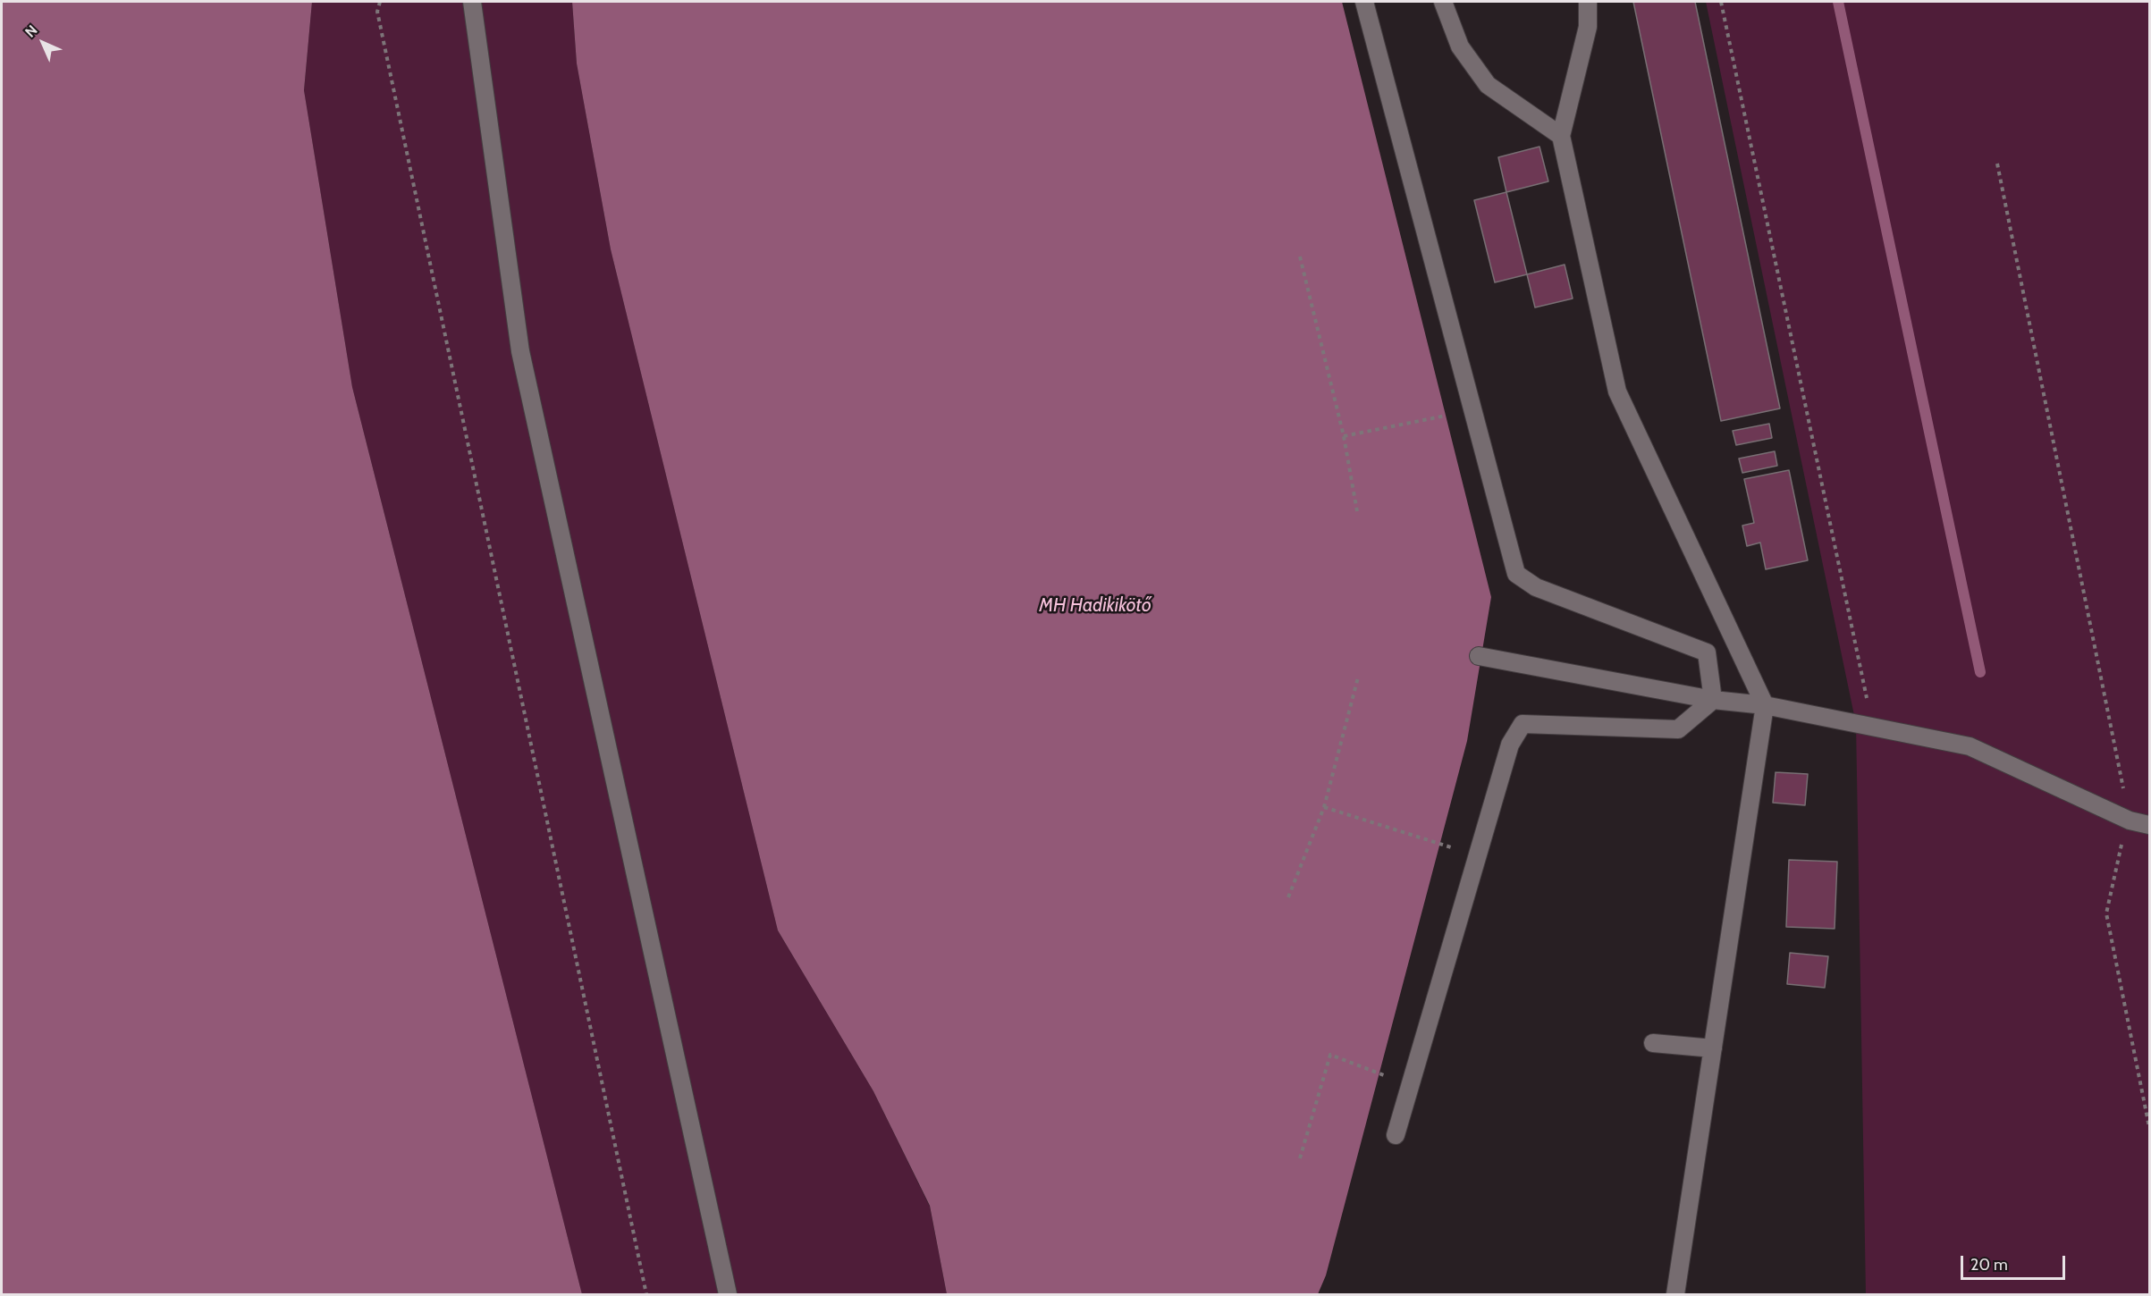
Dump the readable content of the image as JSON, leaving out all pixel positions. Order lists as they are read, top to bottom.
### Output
{
  "water": ["MH Hadikikötő"],
  "scale_bar": "20 m",
  "north": "top left"
}
